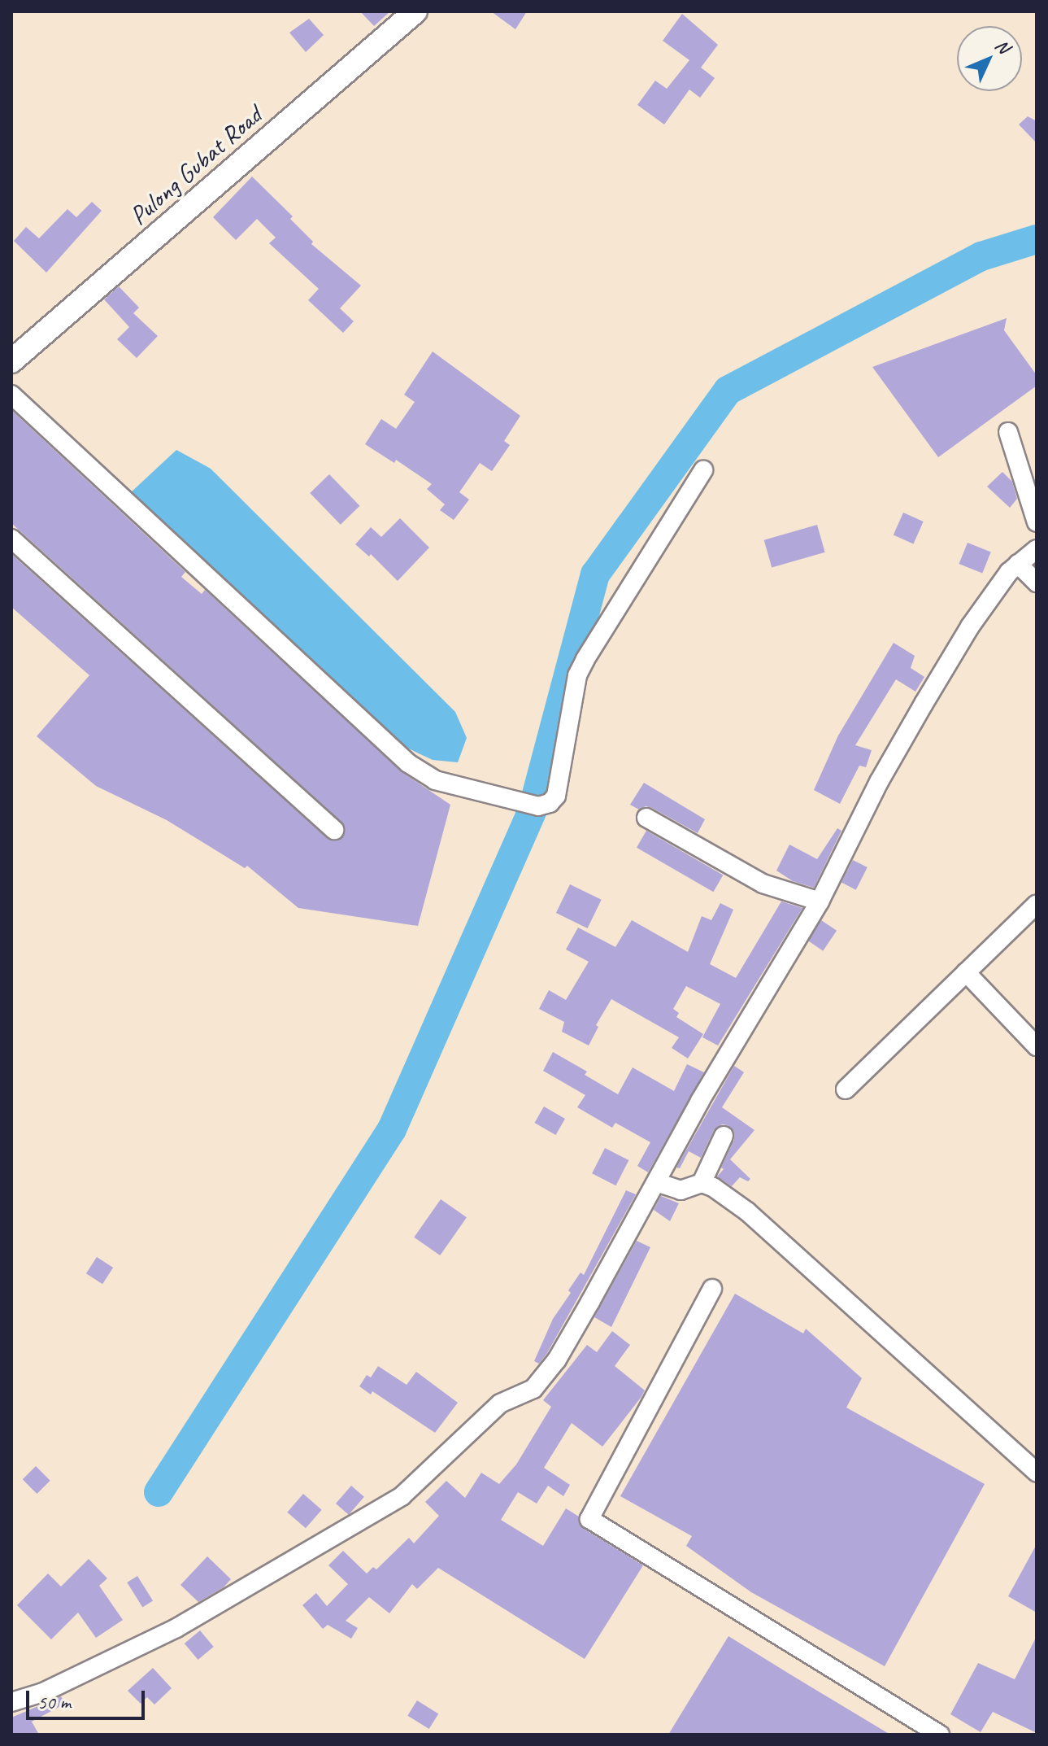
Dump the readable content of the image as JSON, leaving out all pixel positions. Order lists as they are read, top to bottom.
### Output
{
  "streets": {
    "main road": ["Pulong Gubat Road"]
  },
  "scale_bar": "50 m",
  "north": "top right"
}
